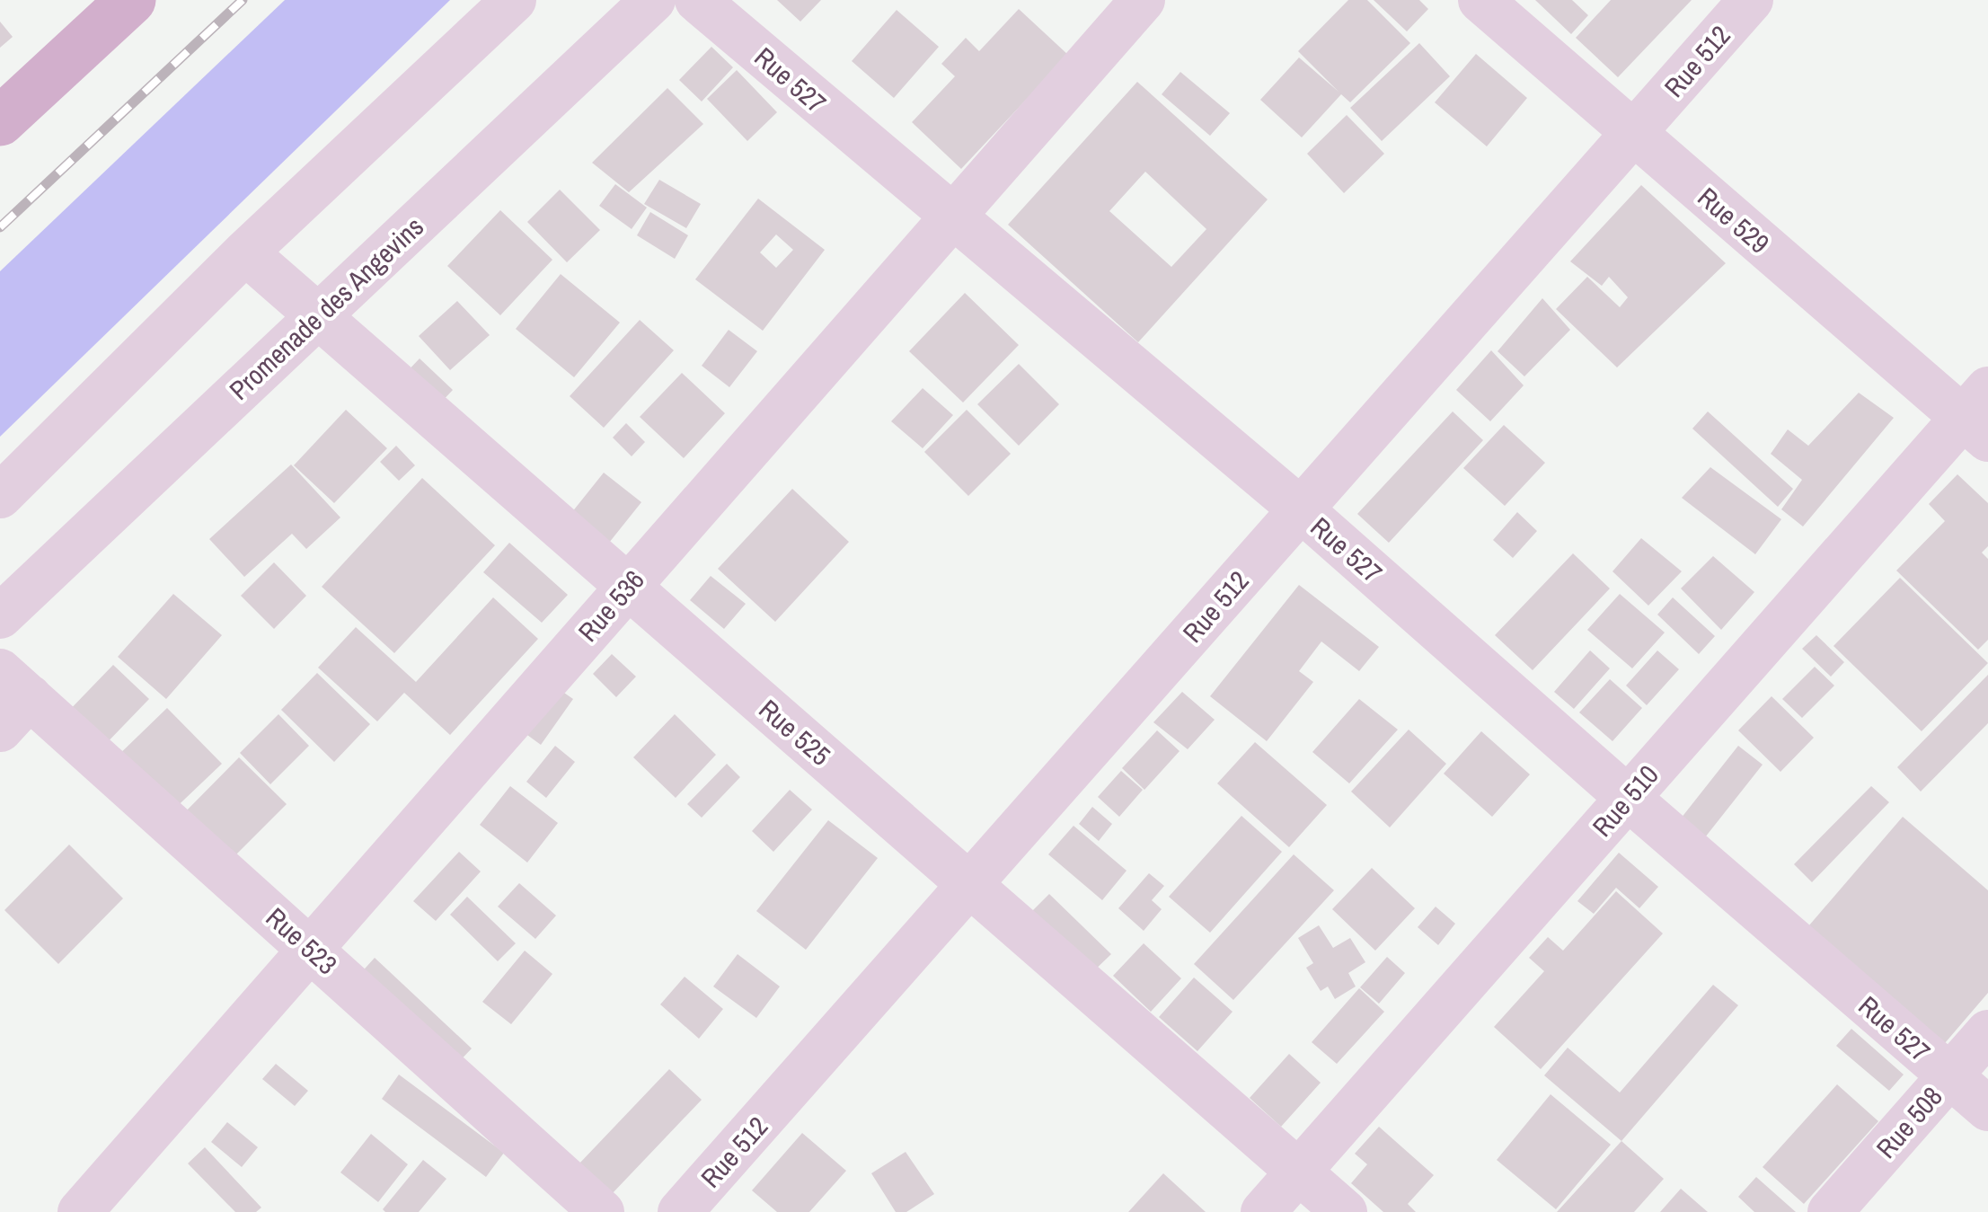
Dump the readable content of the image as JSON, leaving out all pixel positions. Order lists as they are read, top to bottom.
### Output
{
  "streets": {
    "street": [
      "Rue 512",
      "Rue 527",
      "Rue 529",
      "Promenade des Angevins",
      "Rue 536",
      "Rue 525",
      "Rue 510",
      "Rue 523",
      "Rue 508"
    ]
  },
  "crossings": [
    ["Rue 512", "Rue 527"],
    ["Rue 512", "Rue 529"],
    ["Rue 512", "Rue 525"],
    ["Rue 527", "Rue 536"],
    ["Rue 527", "Rue 510"],
    ["Rue 527", "Rue 508"],
    ["Rue 529", "Rue 510"],
    ["Promenade des Angevins", "Rue 525"],
    ["Rue 536", "Rue 525"],
    ["Rue 536", "Rue 523"],
    ["Rue 525", "Rue 510"]
  ]
}
